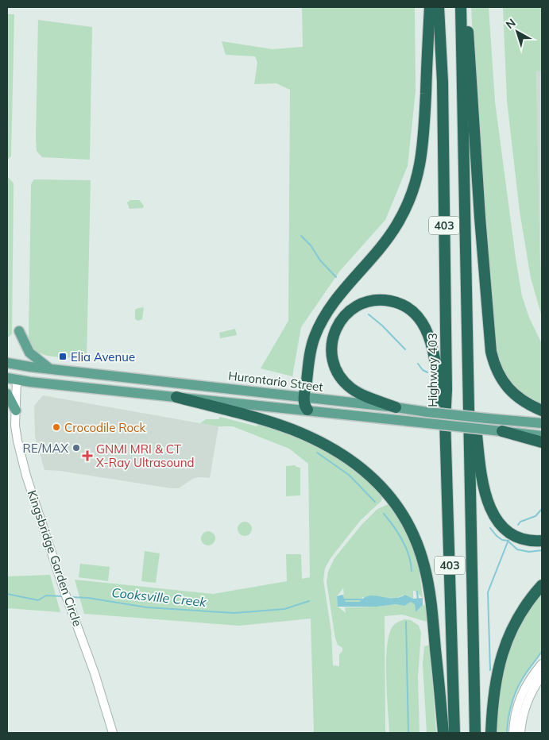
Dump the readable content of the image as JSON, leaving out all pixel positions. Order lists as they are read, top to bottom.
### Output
{
  "streets": {
    "highway": ["403", "Highway 403"],
    "main road": ["Hurontario Street"],
    "street": ["Kingsbridge Garden Circle"]
  },
  "crossings": [
    ["Hurontario Street", "Kingsbridge Garden Circle"]
  ],
  "water": ["Cooksville Creek"],
  "places": {
    "transit": ["Elia Avenue"],
    "other": ["Crocodile Rock", "RE/MAX"],
    "health": ["GNMI MRI & CT X-Ray Ultrasound"]
  },
  "north": "top left"
}
